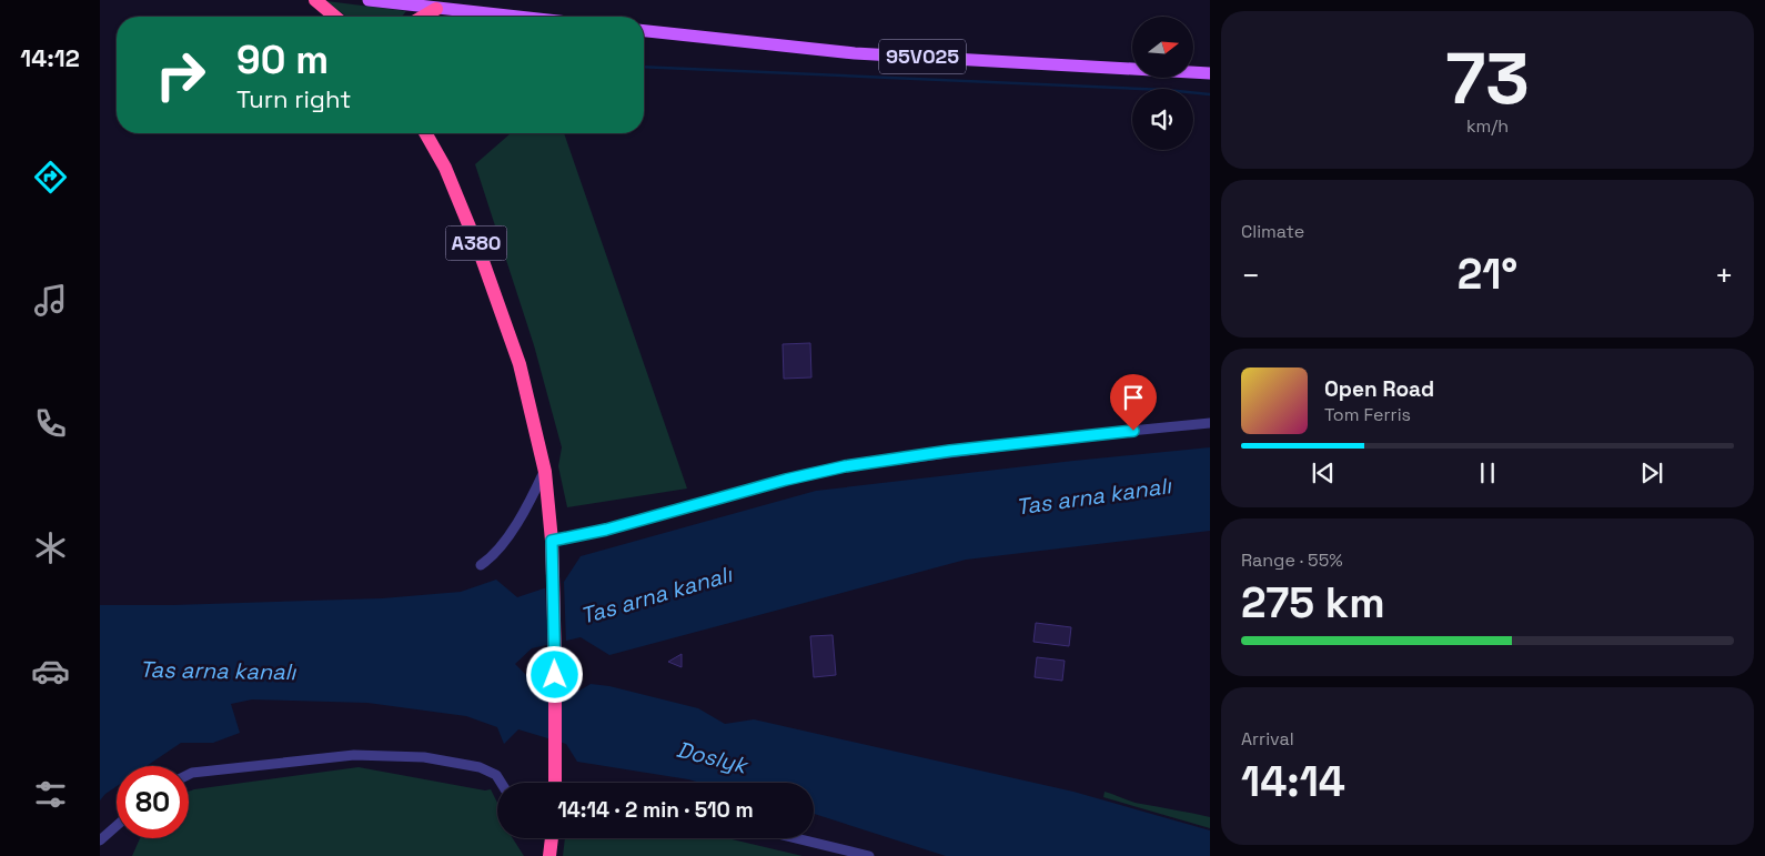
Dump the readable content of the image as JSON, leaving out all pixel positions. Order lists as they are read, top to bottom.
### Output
{
  "streets": {
    "highway": ["A380"],
    "main road": ["95V025"]
  },
  "water": ["Tas arna kanalı", "Doslyk"],
  "north": "right",
  "page": {
    "tabs": "14:12",
    "tile": [
      ["73", "km/h"],
      "Climate",
      ["Range · 55%", "275 km"],
      ["Arrival", "14:14"]
    ],
    "turn": ["90 m", "Turn right"],
    "heat": ["−", "21°", "+"],
    "song": ["Open Road", "Tom Ferris"],
    "limit": "80",
    "trip": "14:14 · 2 min · 510 m"
  }
}
